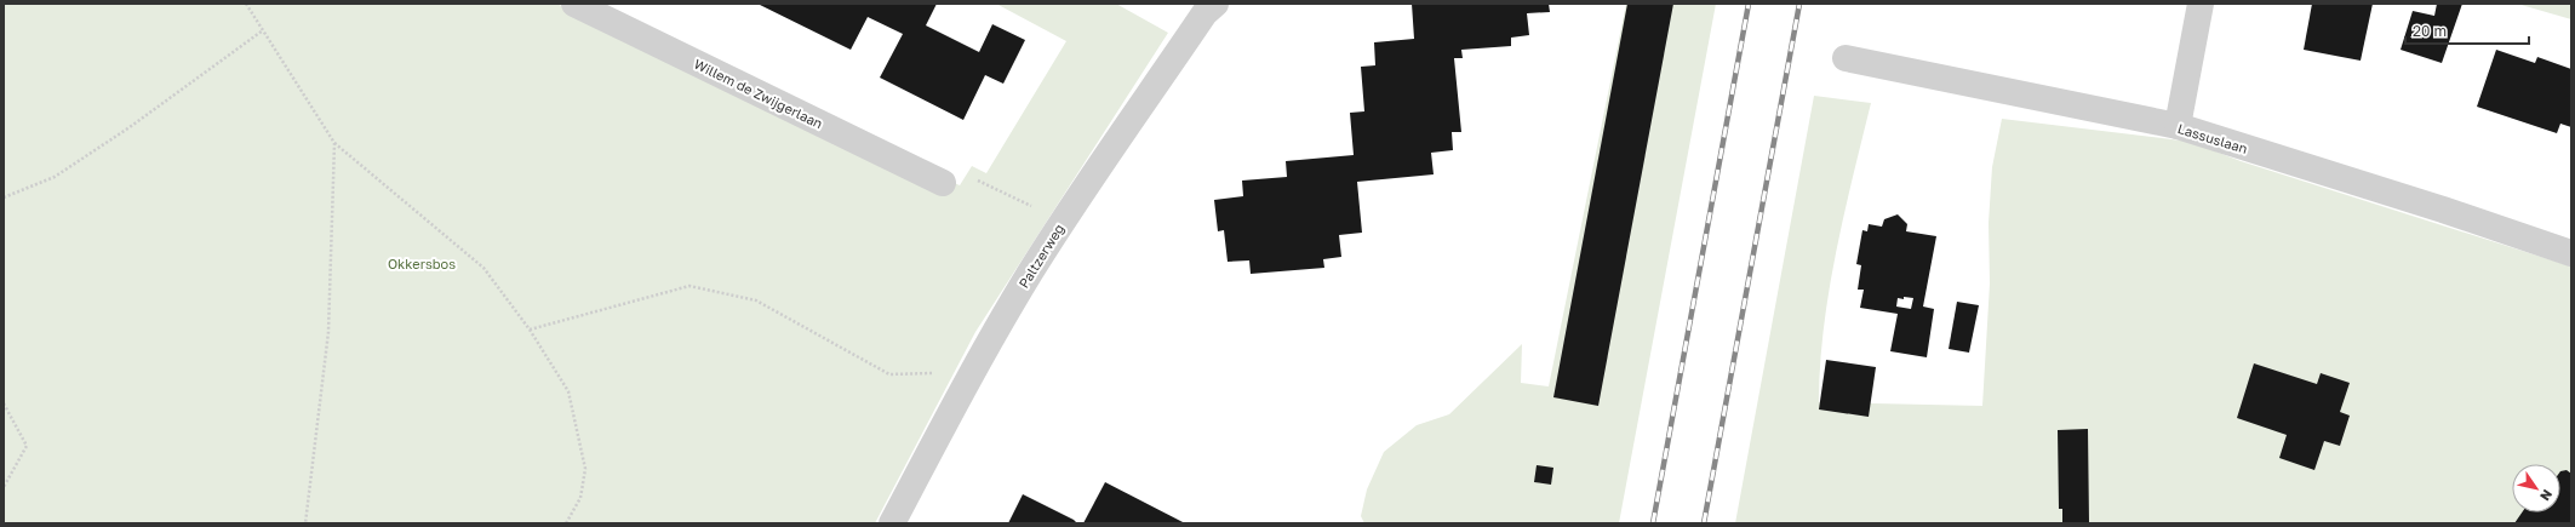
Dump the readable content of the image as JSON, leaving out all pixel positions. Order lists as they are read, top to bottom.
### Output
{
  "streets": {
    "street": ["Willem de Zwijgerlaan", "Lassuslaan", "Paltzerweg"]
  },
  "parks": ["Okkersbos"],
  "scale_bar": "20 m",
  "north": "bottom right"
}
